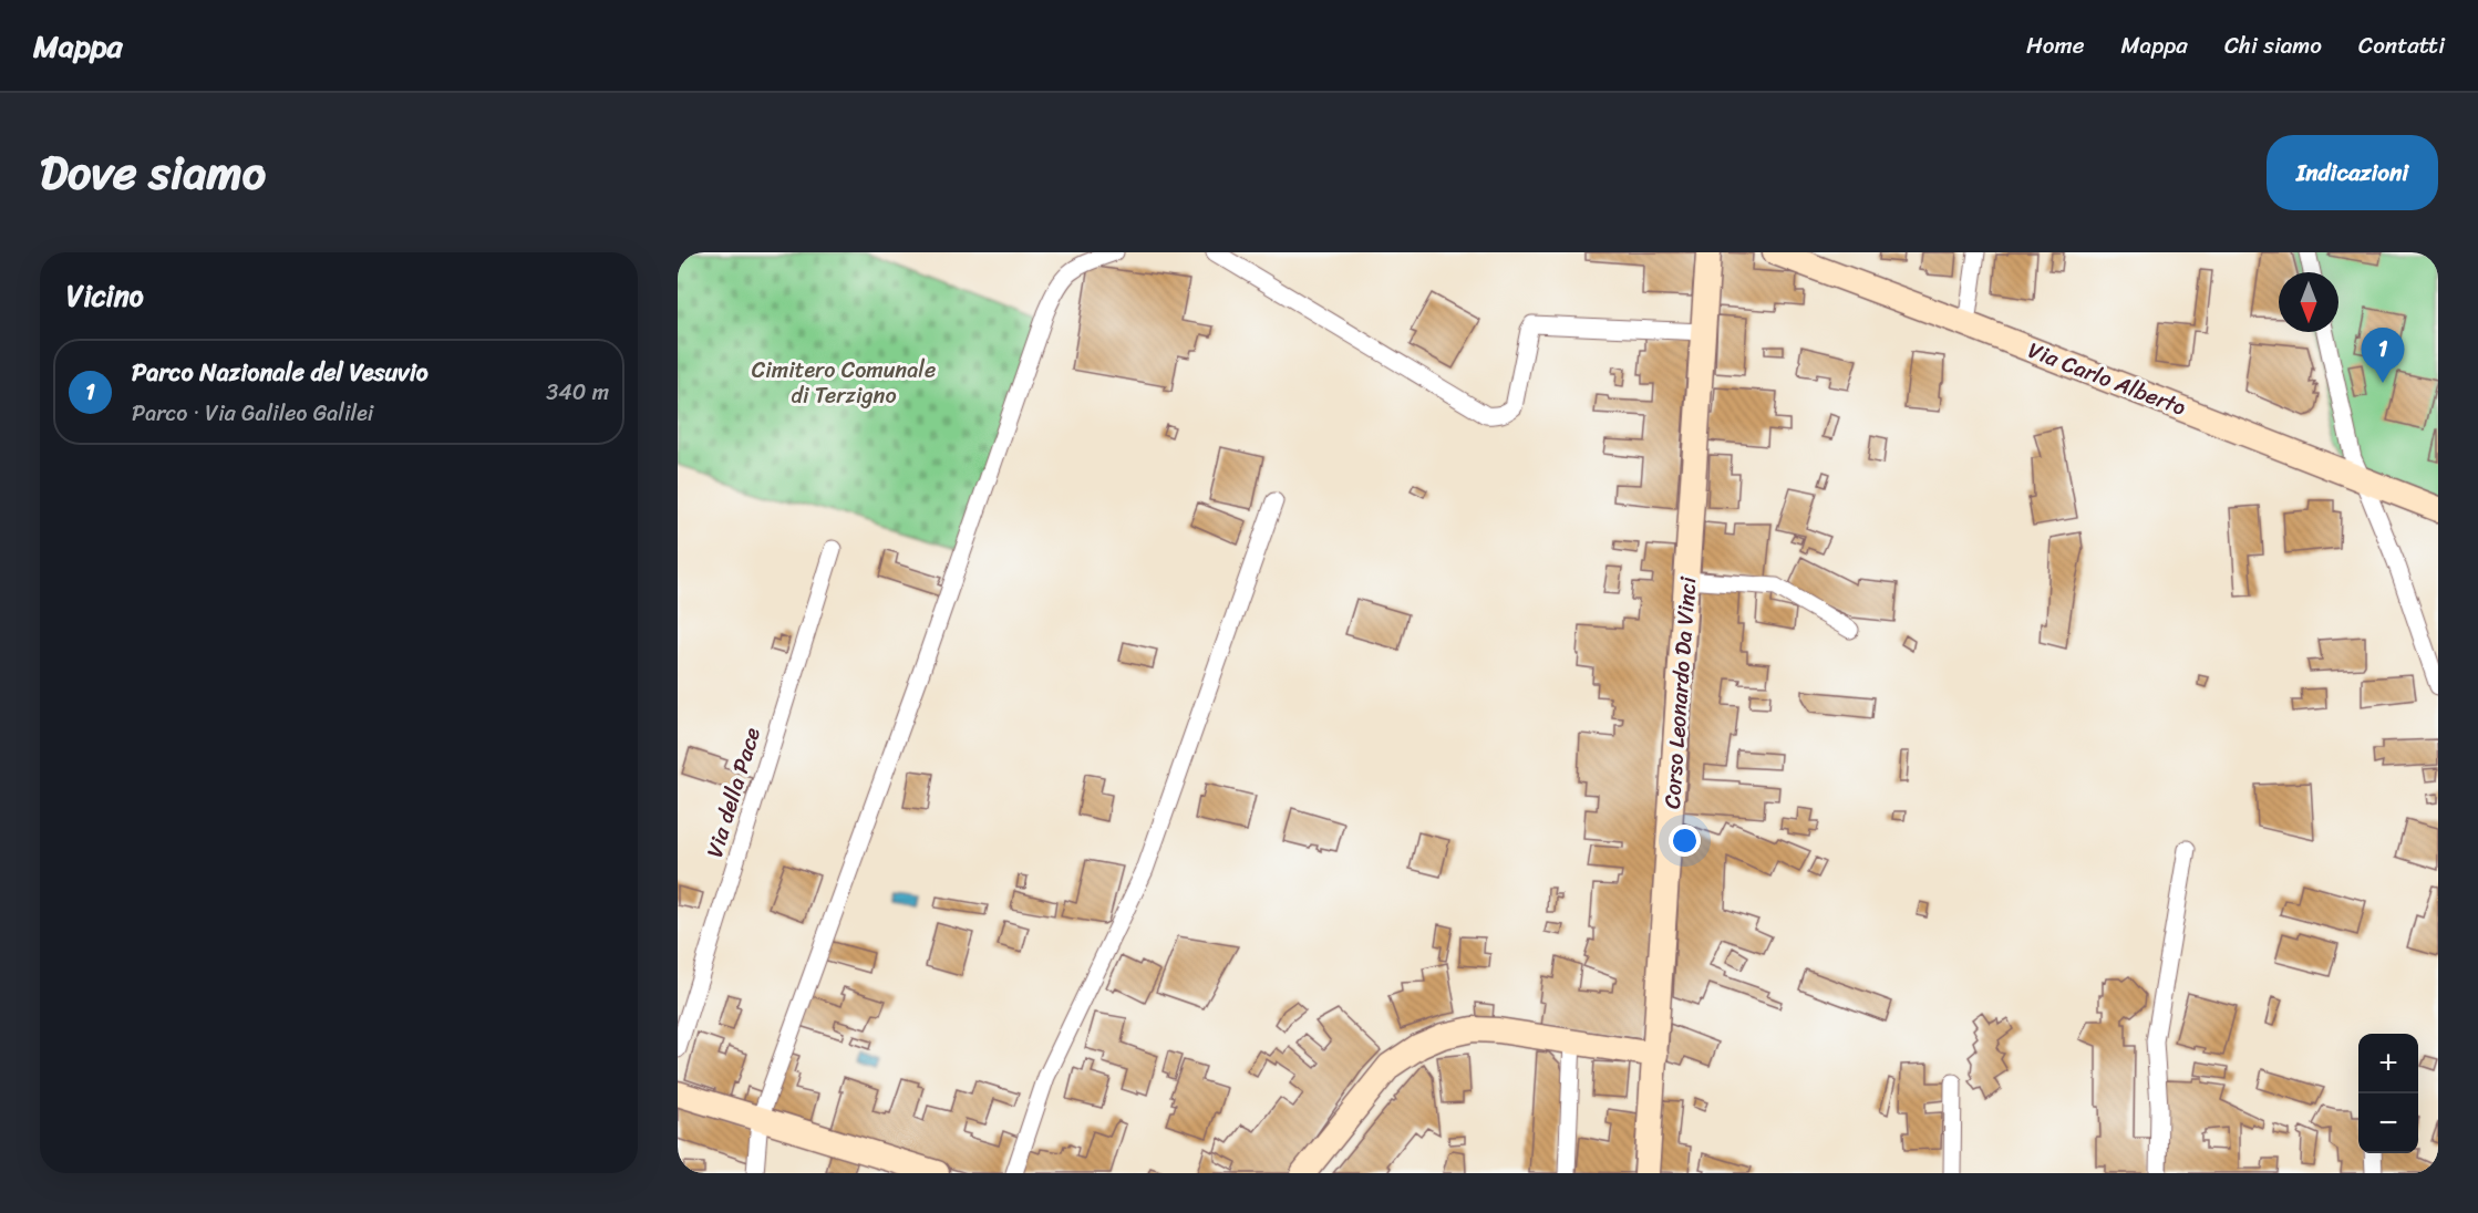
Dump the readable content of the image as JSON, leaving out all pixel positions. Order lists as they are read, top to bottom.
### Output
{
  "streets": {
    "street": ["Via Carlo Alberto", "Corso Leonardo Da Vinci", "Via della Pace"]
  },
  "parks": ["Cimitero Comunale di Terzigno"],
  "north": "bottom",
  "page": {
    "header": "Mappa",
    "nav": [
      "Home",
      "Mappa",
      "Chi siamo",
      "Contatti"
    ],
    "title": "Dove siamo",
    "buttons": "Indicazioni",
    "heading": "Vicino",
    "pins": "1",
    "list": [
      {
        "mark": "1",
        "name": "Parco Nazionale del Vesuvio",
        "note": "Parco · Via Galileo Galilei",
        "value": "340 m"
      }
    ],
    "map_buttons": ["+", "−"]
  }
}
